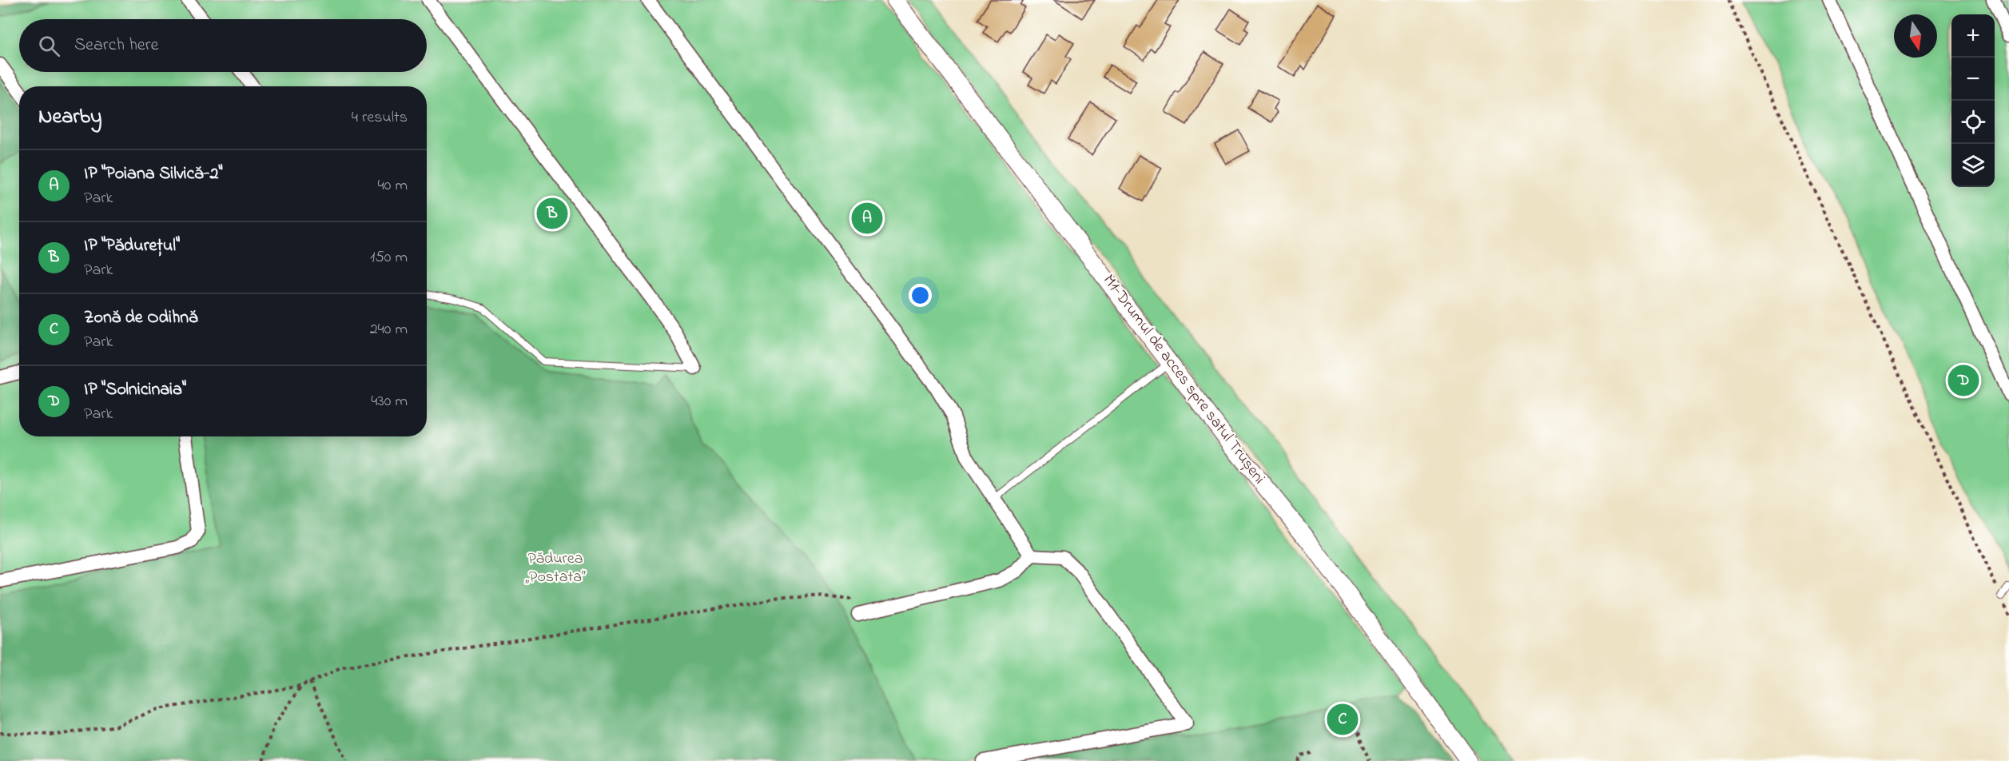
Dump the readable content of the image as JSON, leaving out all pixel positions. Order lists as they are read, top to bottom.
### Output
{
  "streets": {
    "street": ["M1-Drumul de acces spre satul Trușeni"]
  },
  "parks": ["Pădurea „Postata”"],
  "north": "bottom",
  "page": {
    "map_buttons": ["+", "−"],
    "search": "Search here",
    "heading": ["Nearby", "4 results"],
    "list": [
      {
        "mark": "A",
        "name": "IP \"Poiana Silvică-2\"",
        "note": "Park",
        "value": "40 m"
      },
      {
        "mark": "B",
        "name": "IP \"Pădurețul\"",
        "note": "Park",
        "value": "150 m"
      },
      {
        "mark": "C",
        "name": "Zonă de Odihnă",
        "note": "Park",
        "value": "240 m"
      },
      {
        "mark": "D",
        "name": "IP \"Solnicinaia\"",
        "note": "Park",
        "value": "430 m"
      }
    ],
    "pins": [
      "B",
      "A",
      "D",
      "C"
    ]
  }
}
